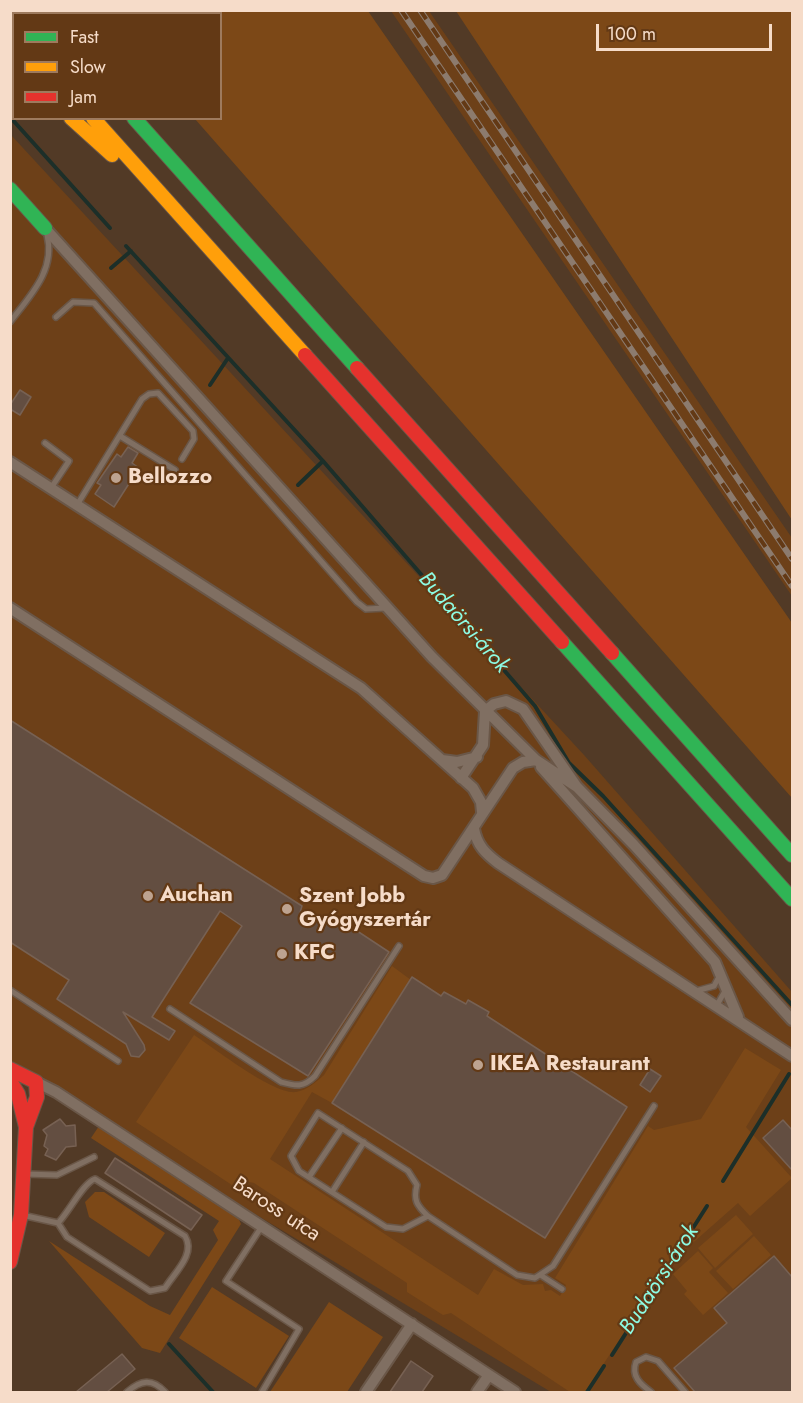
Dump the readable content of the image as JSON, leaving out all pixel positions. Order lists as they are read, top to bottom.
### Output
{
  "streets": {
    "main road": ["Baross utca"]
  },
  "water": ["Budaörsi-árok"],
  "places": [
    "Bellozzo",
    "Auchan",
    "Szent Jobb Gyógyszertár",
    "KFC",
    "IKEA Restaurant"
  ],
  "legend": ["Fast", "Slow", "Jam"],
  "scale_bar": "100 m"
}
